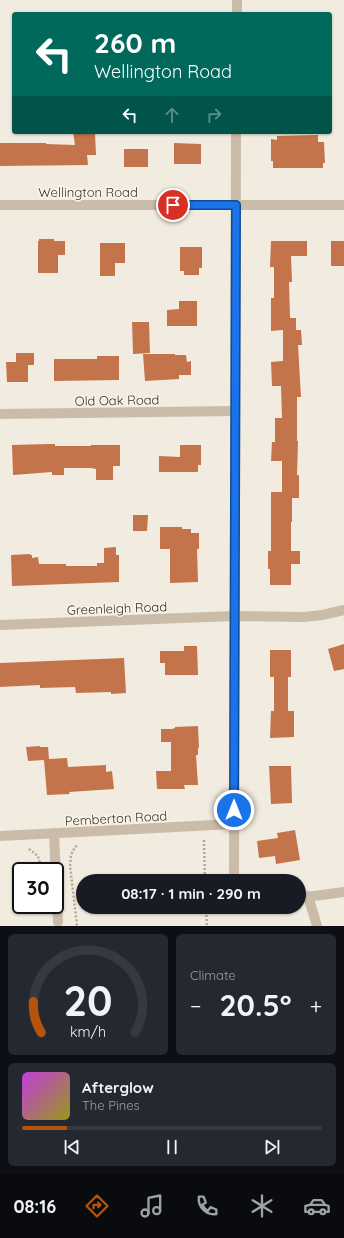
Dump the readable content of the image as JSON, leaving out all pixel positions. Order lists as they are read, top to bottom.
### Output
{
  "streets": {
    "street": [
      "Wellington Road",
      "Old Oak Road",
      "Greenleigh Road",
      "Pemberton Road"
    ]
  },
  "page": {
    "turn": ["260 m", "Wellington Road"],
    "limit": "30",
    "trip": "08:17 · 1 min · 290 m",
    "tile": "Climate",
    "heat": ["−", "20.5°", "+"],
    "song": ["Afterglow", "The Pines"],
    "tabs": "08:16",
    "gauge": ["20", "km/h"]
  }
}
